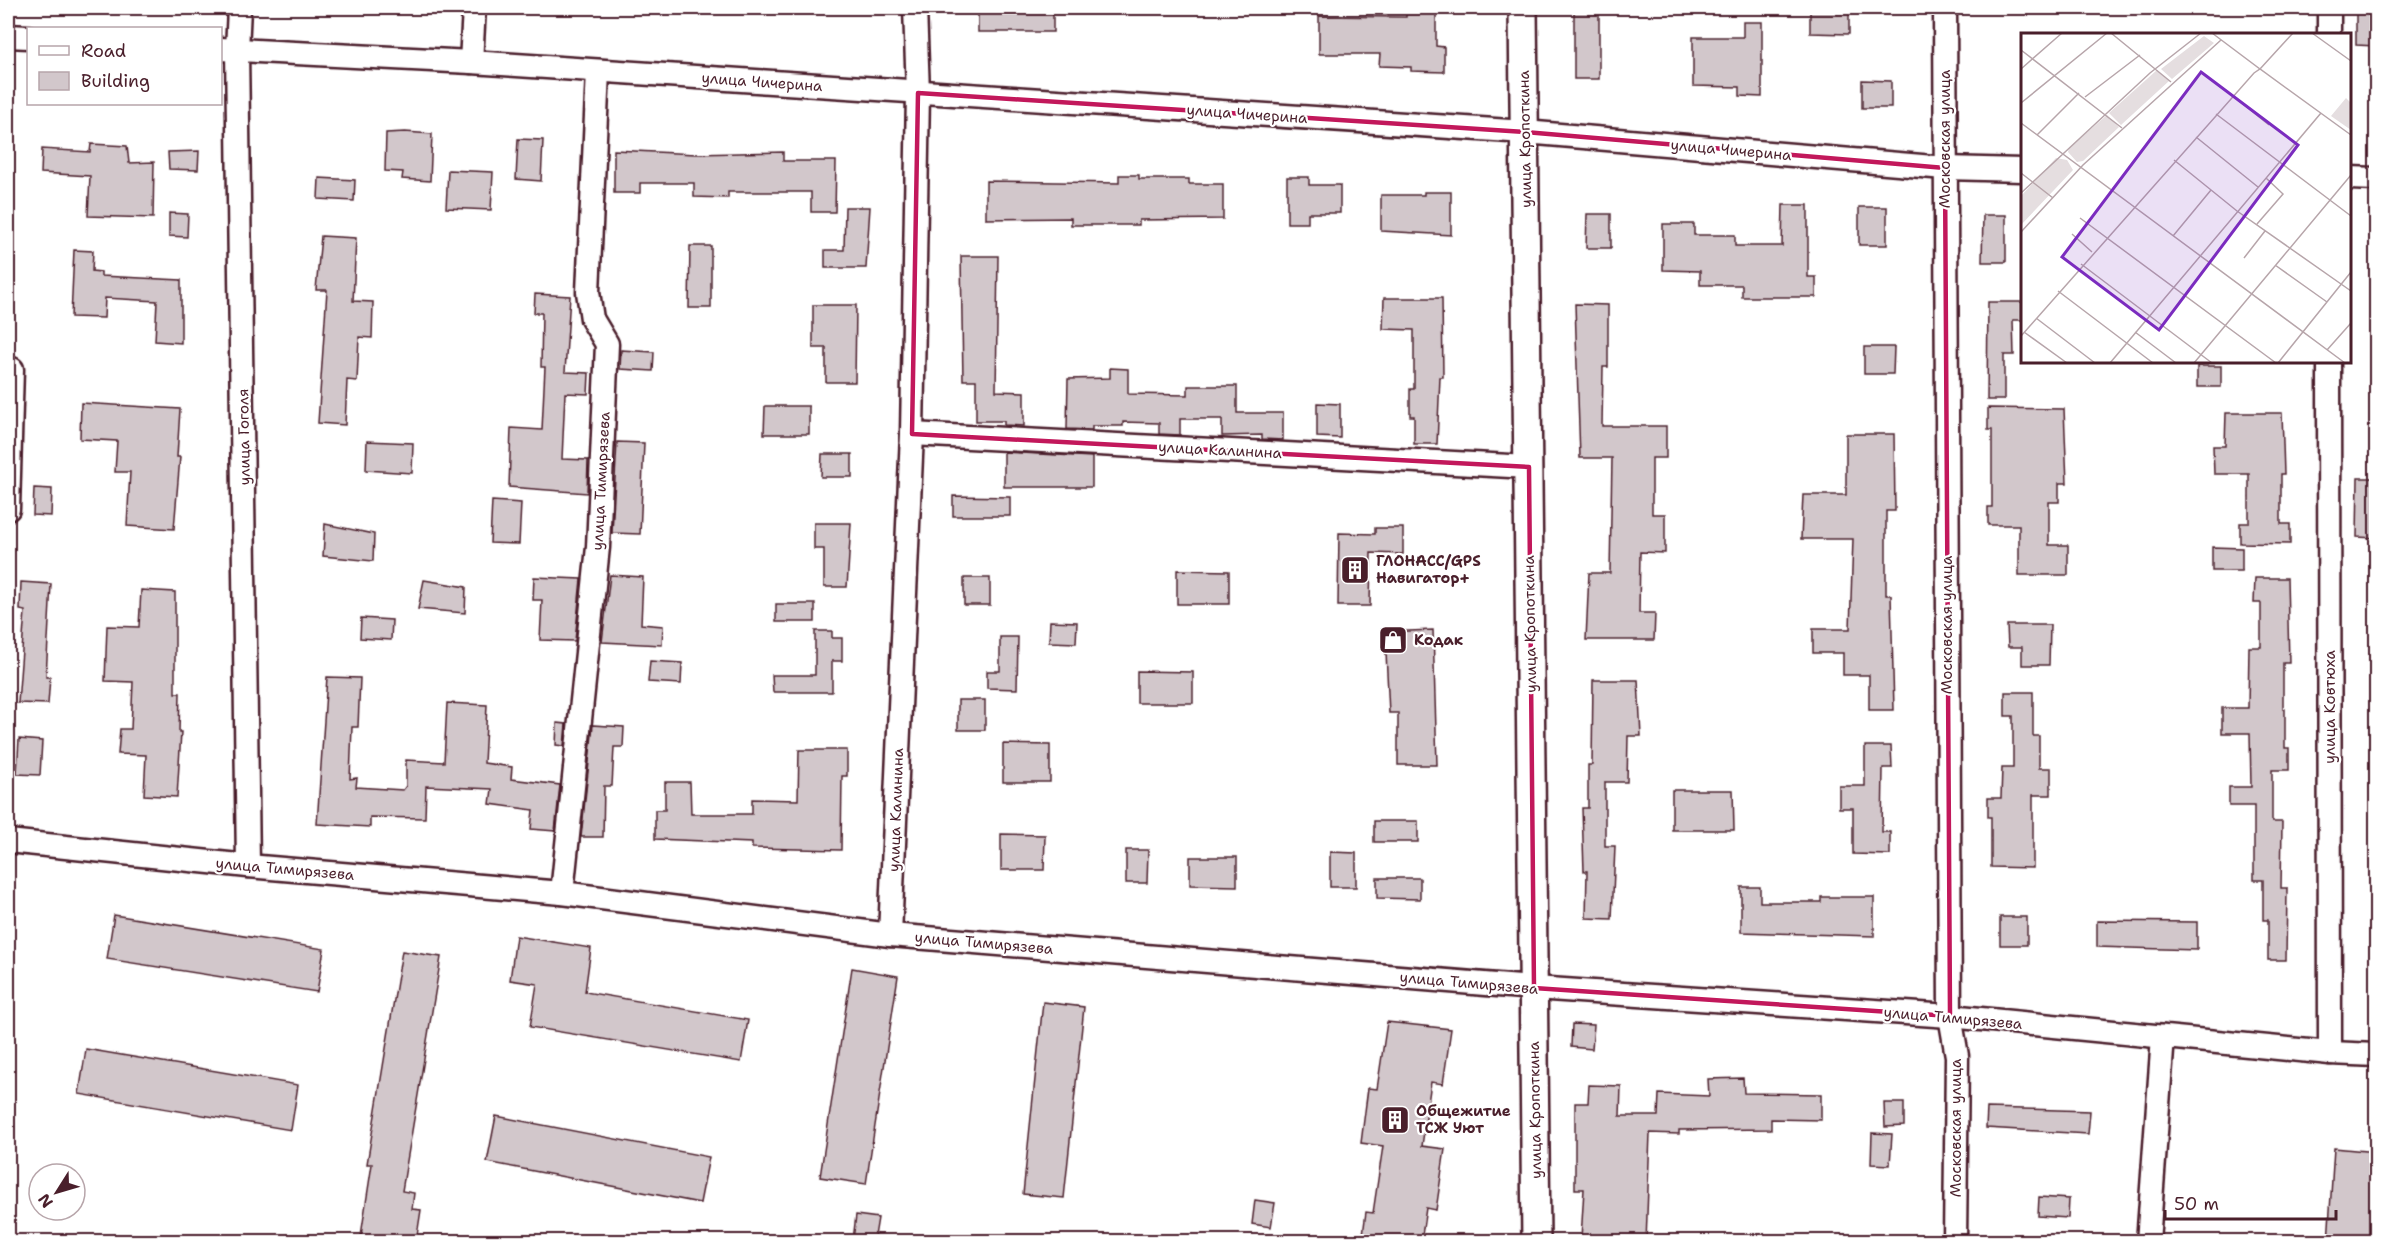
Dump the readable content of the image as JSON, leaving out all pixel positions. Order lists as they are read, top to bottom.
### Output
{
  "streets": {
    "main road": ["улица Кропоткина"],
    "street": [
      "улица Чичерина",
      "Московская улица",
      "улица Гоголя",
      "улица Калинина",
      "улица Тимирязева",
      "улица Ковтюха"
    ]
  },
  "crossings": [
    ["улица Чичерина", "улица Кропоткина"],
    ["улица Чичерина", "Московская улица"],
    ["улица Чичерина", "улица Гоголя"],
    ["улица Чичерина", "улица Калинина"],
    ["улица Чичерина", "улица Тимирязева"],
    ["улица Кропоткина", "улица Калинина"],
    ["улица Кропоткина", "улица Тимирязева"],
    ["Московская улица", "улица Тимирязева"],
    ["улица Гоголя", "улица Тимирязева"],
    ["улица Калинина", "улица Тимирязева"],
    ["улица Тимирязева", "улица Ковтюха"]
  ],
  "places": {
    "building": ["ГЛОНАСС/GPS Навигатор+", "Общежитие ТСЖ Уют"],
    "shop": ["Кодак"]
  },
  "legend": ["Road", "Building"],
  "scale_bar": "50 m",
  "north": "bottom left"
}
